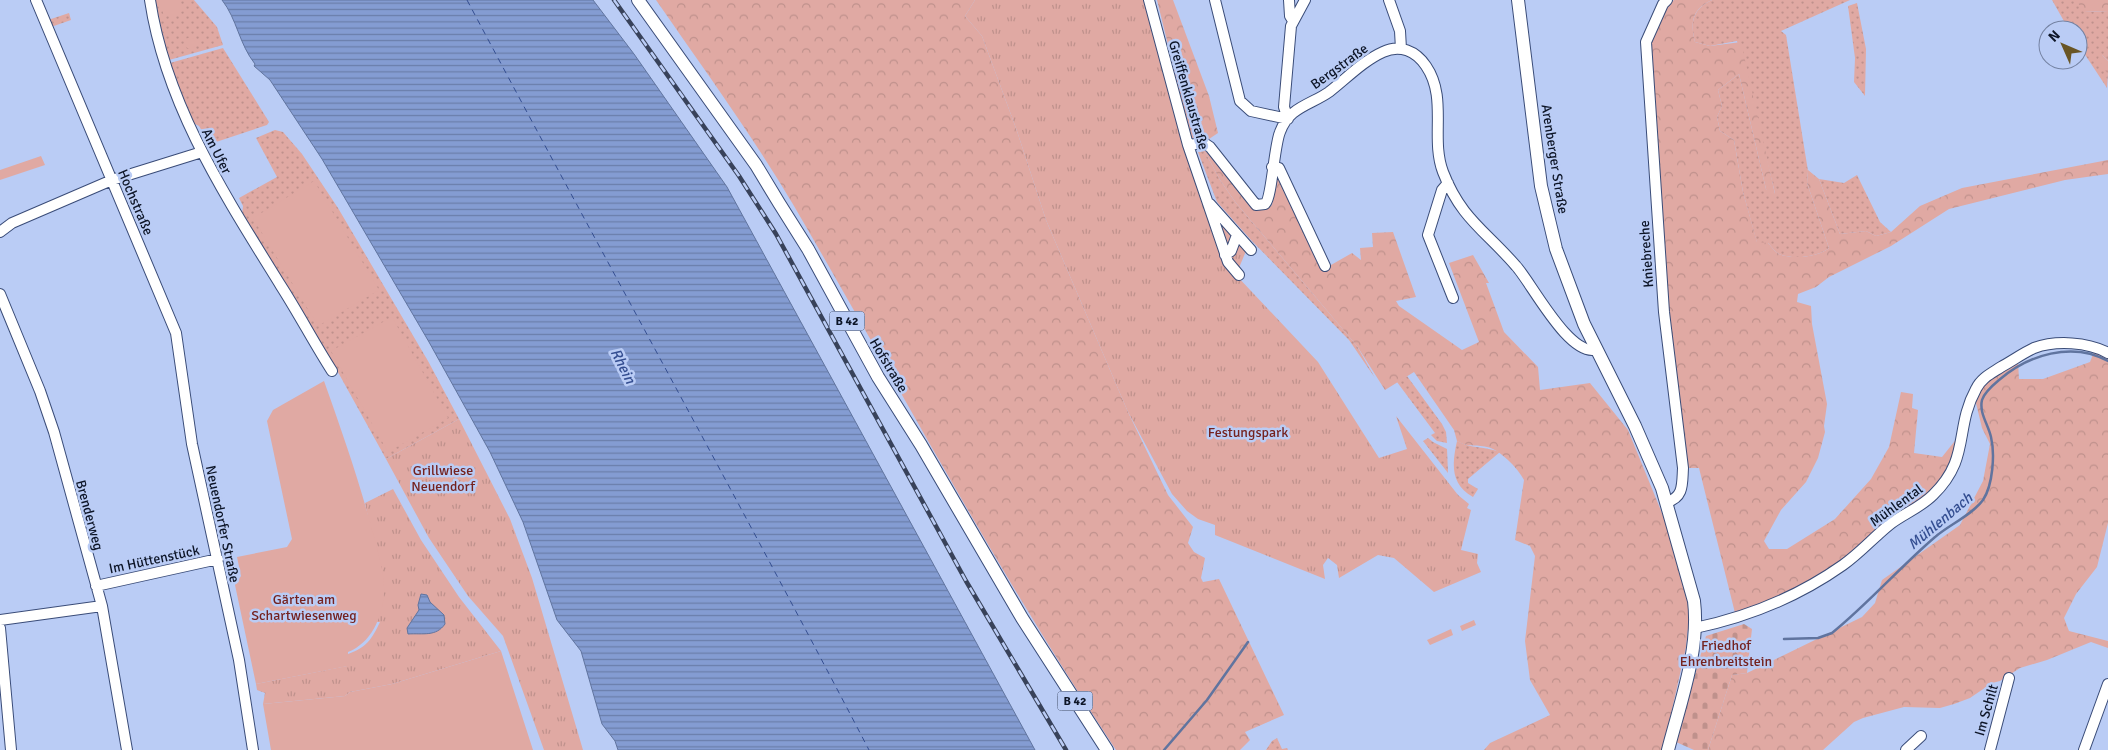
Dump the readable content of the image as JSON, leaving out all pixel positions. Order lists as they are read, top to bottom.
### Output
{
  "streets": {
    "main road": ["Arenberger Straße", "B 42", "Hofstraße"],
    "street": [
      "Bergstraße",
      "Greiffenklaustraße",
      "Am Ufer",
      "Hochstraße",
      "Kniebreche",
      "Mühlental",
      "Brenderweg",
      "Neuendorfer Straße",
      "Im Hüttenstück",
      "Im Schilt"
    ]
  },
  "crossings": [
    ["Bergstraße", "Greiffenklaustraße"],
    ["Arenberger Straße", "Kniebreche"],
    ["Arenberger Straße", "Mühlental"],
    ["Hochstraße", "Neuendorfer Straße"],
    ["Brenderweg", "Im Hüttenstück"],
    ["Neuendorfer Straße", "Im Hüttenstück"]
  ],
  "water": ["Rhein", "Mühlenbach"],
  "parks": [
    "Festungspark",
    "Grillwiese Neuendorf",
    "Gärten am Schartwiesenweg",
    "Friedhof Ehrenbreitstein"
  ],
  "north": "top left"
}
